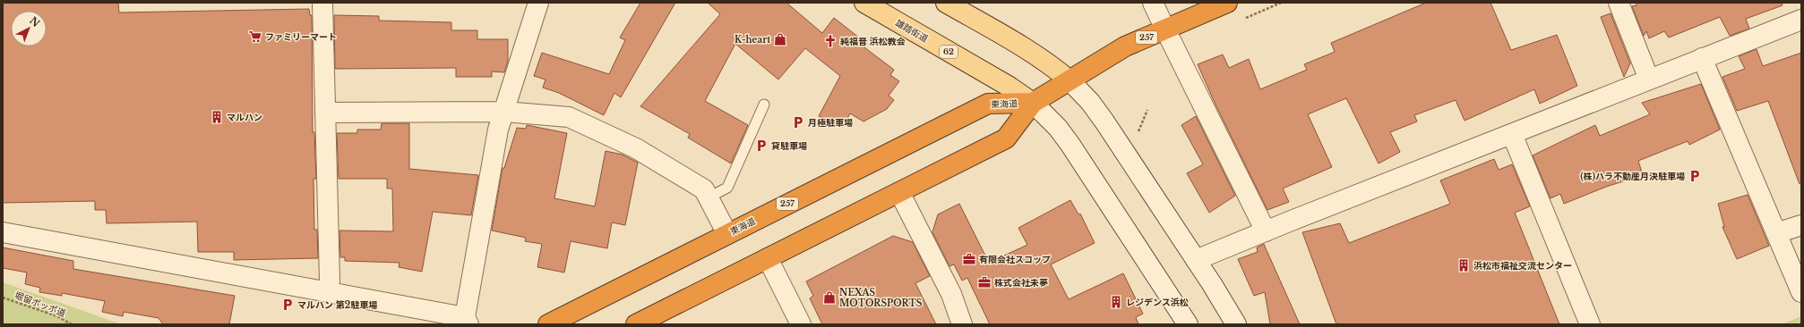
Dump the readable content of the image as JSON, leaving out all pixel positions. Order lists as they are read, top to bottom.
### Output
{
  "streets": {
    "highway": ["257", "東海道"],
    "main road": ["雄踏街道", "62"],
    "path": ["堀留ポッポ道"]
  },
  "crossings": [
    ["雄踏街道", "257"],
    ["雄踏街道", "東海道"],
    ["257", "東海道"]
  ],
  "places": {
    "supermarket": ["ファミリーマート"],
    "shop": ["K-heart", "NEXAS MOTORSPORTS"],
    "church": ["純福音 浜松教会"],
    "building": ["マルハン", "浜松市福祉交流センター", "レジデンス浜松"],
    "parking": [
      "月極駐車場",
      "貸駐車場",
      "(株)ハラ不動産月決駐車場",
      "マルハン 第2駐車場"
    ],
    "office": ["有限会社スコップ", "株式会社未夢"]
  },
  "north": "top right"
}
